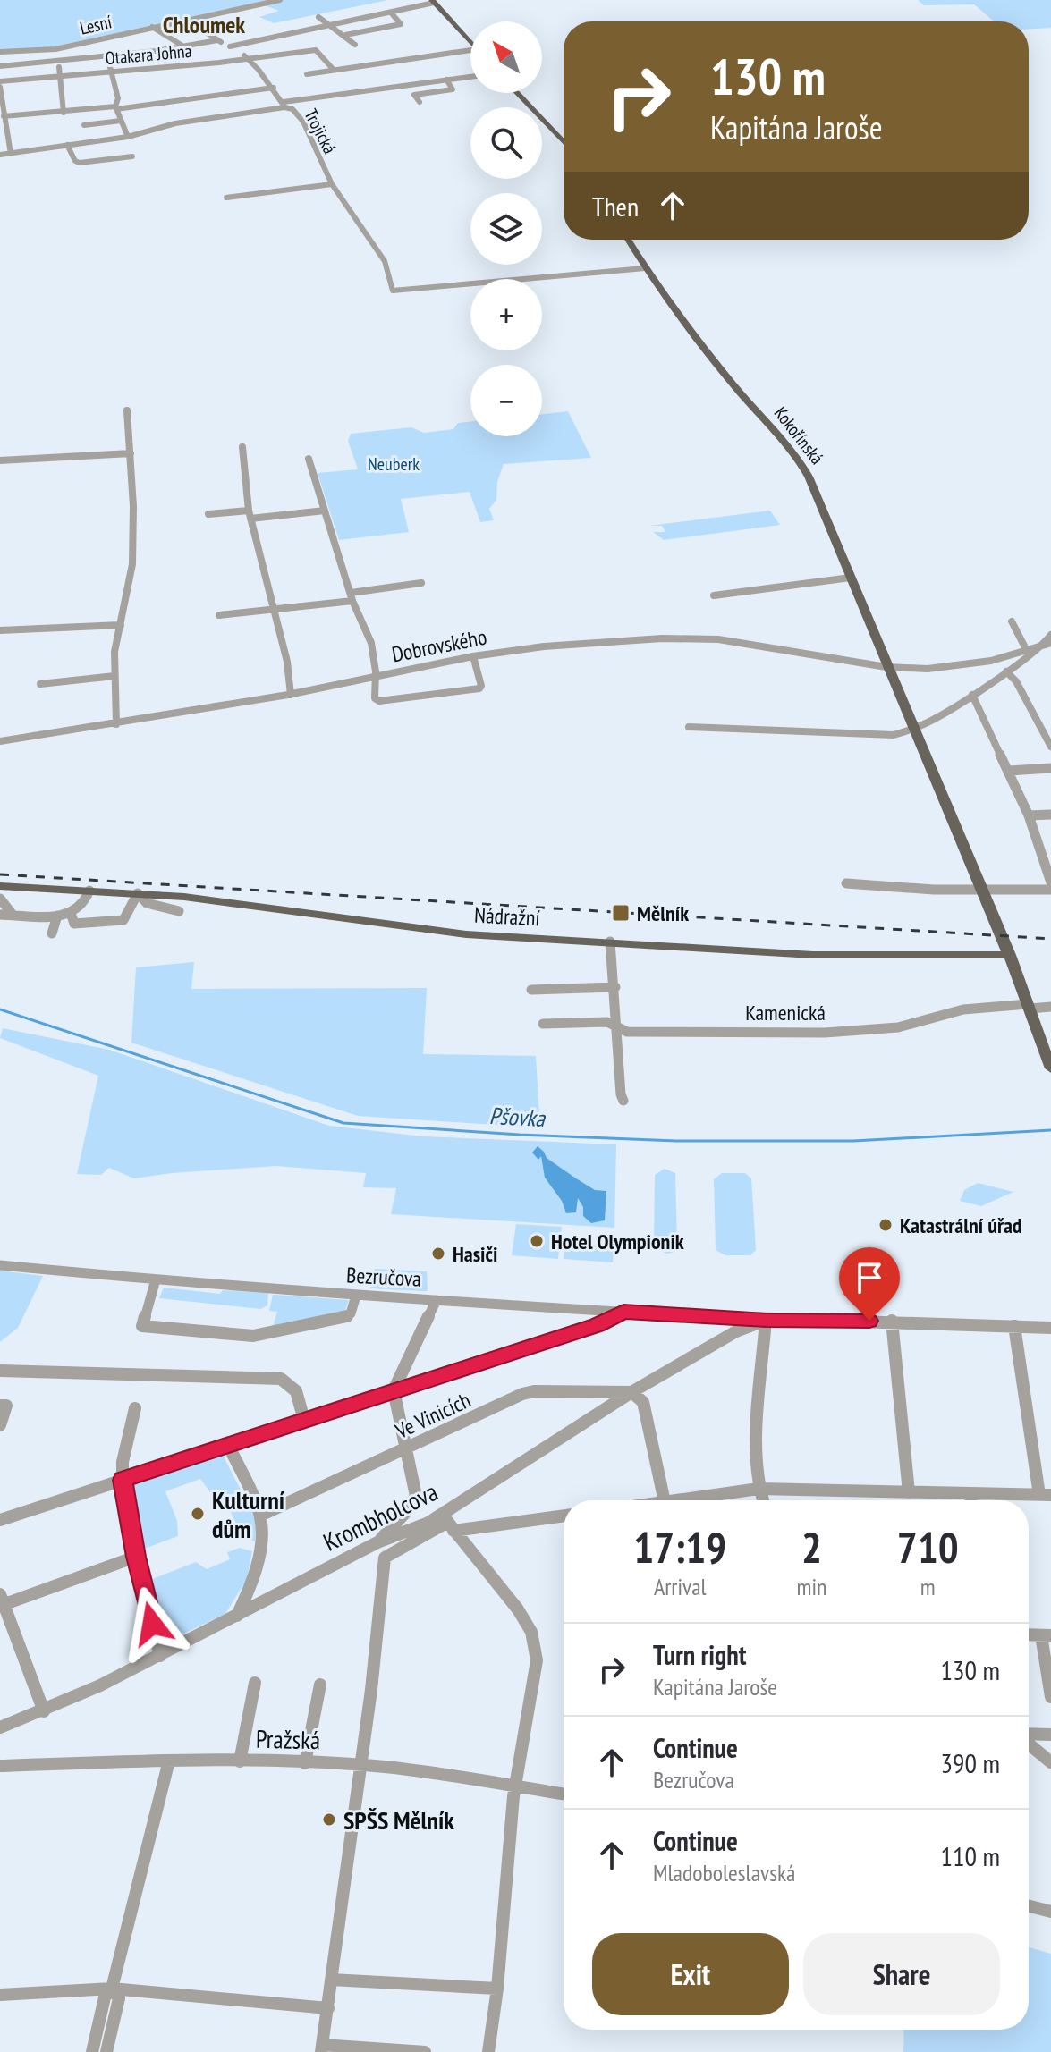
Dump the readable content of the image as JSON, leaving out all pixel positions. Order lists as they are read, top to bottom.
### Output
{
  "streets": {
    "main road": ["Kokořínská", "Nádražní"],
    "street": [
      "Lesní",
      "Otakara Johna",
      "Trojická",
      "Dobrovského",
      "Kamenická",
      "Bezručova",
      "Ve Vinicích",
      "Krombholcova",
      "Pražská"
    ]
  },
  "crossings": [
    ["Lesní", "Trojická"],
    ["Otakara Johna", "Trojická"],
    ["Trojická", "Kokořínská"],
    ["Kokořínská", "Dobrovského"],
    ["Kokořínská", "Nádražní"],
    ["Kokořínská", "Kamenická"],
    ["Bezručova", "Krombholcova"],
    ["Ve Vinicích", "Krombholcova"]
  ],
  "districts": ["Chloumek"],
  "water": ["Pšovka"],
  "parks": ["Neuberk"],
  "places": {
    "transit": ["Mělník"],
    "other": [
      "Katastrální úřad",
      "Hotel Olympionik",
      "Hasiči",
      "Kulturní dům",
      "SPŠS Mělník"
    ]
  },
  "north": "top left",
  "page": {
    "map_buttons": ["+", "−"],
    "turn": ["130 m", "Kapitána Jaroše"],
    "then": "Then",
    "eta": [
      "17:19",
      "Arrival",
      "2",
      "min",
      "710",
      "m"
    ],
    "list": [
      {
        "name": "Turn right",
        "note": "Kapitána Jaroše",
        "value": "130 m"
      },
      {
        "name": "Continue",
        "note": "Bezručova",
        "value": "390 m"
      },
      {
        "name": "Continue",
        "note": "Mladoboleslavská",
        "value": "110 m"
      }
    ],
    "buttons": ["Exit", "Share"]
  }
}
